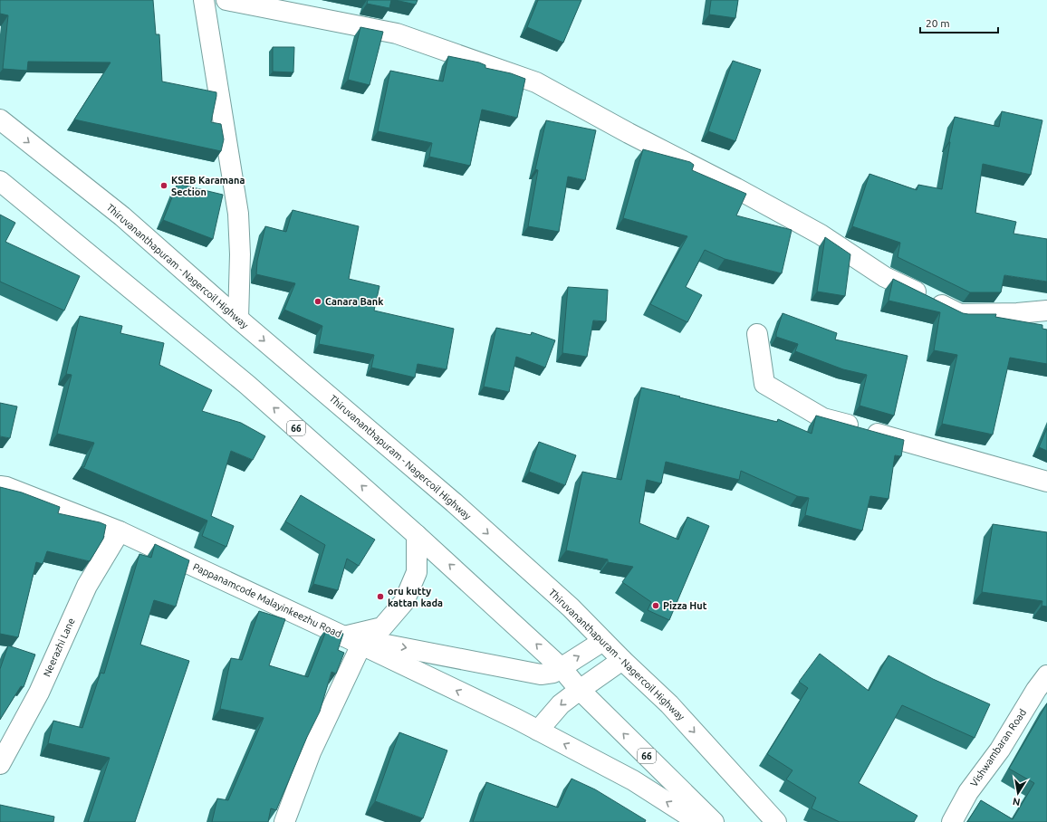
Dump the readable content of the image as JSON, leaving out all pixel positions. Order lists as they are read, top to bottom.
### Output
{
  "streets": {
    "main road": [
      "Thiruvananthapuram - Nagercoil Highway",
      "66",
      "Pappanamcode Malayinkeezhu Road",
      "Neerazhi Lane",
      "Vishwambaran Road"
    ]
  },
  "crossings": [
    ["Thiruvananthapuram - Nagercoil Highway", "Pappanamcode Malayinkeezhu Road"],
    ["66", "Pappanamcode Malayinkeezhu Road"],
    ["Pappanamcode Malayinkeezhu Road", "Neerazhi Lane"]
  ],
  "places": [
    "KSEB Karamana Section",
    "Canara Bank",
    "oru kutty kattan kada",
    "Pizza Hut"
  ],
  "scale_bar": "20 m",
  "north": "bottom"
}
